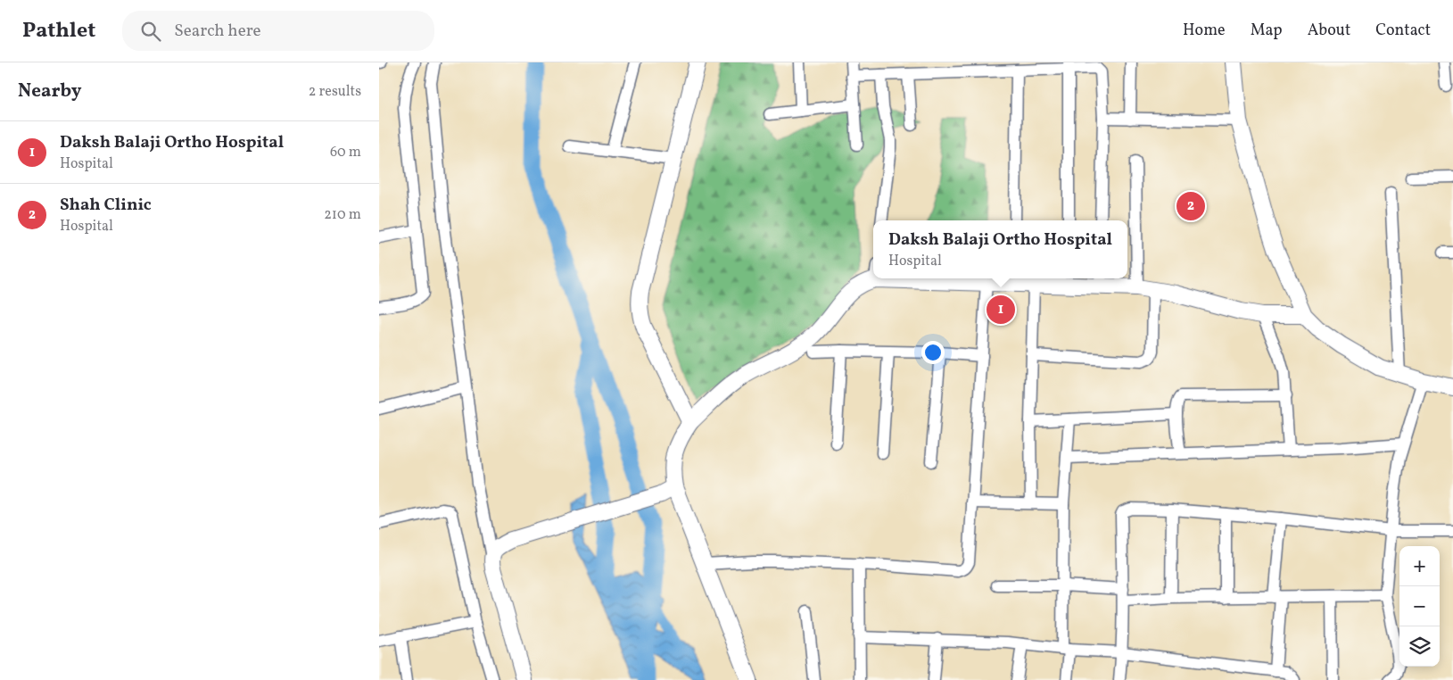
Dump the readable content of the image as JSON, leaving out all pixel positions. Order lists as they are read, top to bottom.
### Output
{
  "page": {
    "header": "Pathlet",
    "search": "Search here",
    "nav": [
      "Home",
      "Map",
      "About",
      "Contact"
    ],
    "heading": ["Nearby", "2 results"],
    "list": [
      {
        "mark": "1",
        "name": "Daksh Balaji Ortho Hospital",
        "note": "Hospital",
        "value": "60 m"
      },
      {
        "mark": "2",
        "name": "Shah Clinic",
        "note": "Hospital",
        "value": "210 m"
      }
    ],
    "pins": ["2", "1"],
    "popup": ["Daksh Balaji Ortho Hospital", "Hospital"],
    "map_buttons": ["+", "−"]
  }
}
